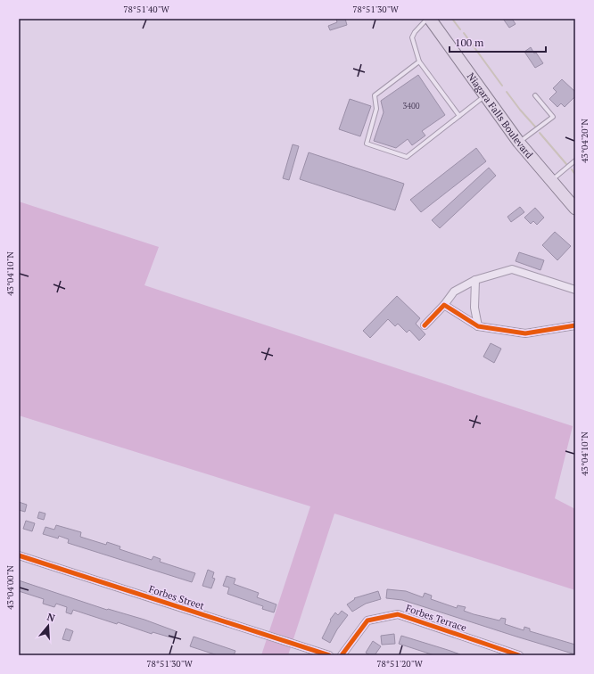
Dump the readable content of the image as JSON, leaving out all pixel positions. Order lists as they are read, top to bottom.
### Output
{
  "streets": {
    "main road": ["Niagara Falls Boulevard"],
    "street": ["Forbes Street", "Forbes Terrace"]
  },
  "house_numbers": ["3400"],
  "scale_bar": "100 m",
  "north": "top",
  "coordinates": [
    "78°51'40\"W",
    "78°51'30\"W",
    "43°04'20\"N",
    "43°04'10\"N",
    "43°04'00\"N",
    "78°51'20\"W"
  ]
}
